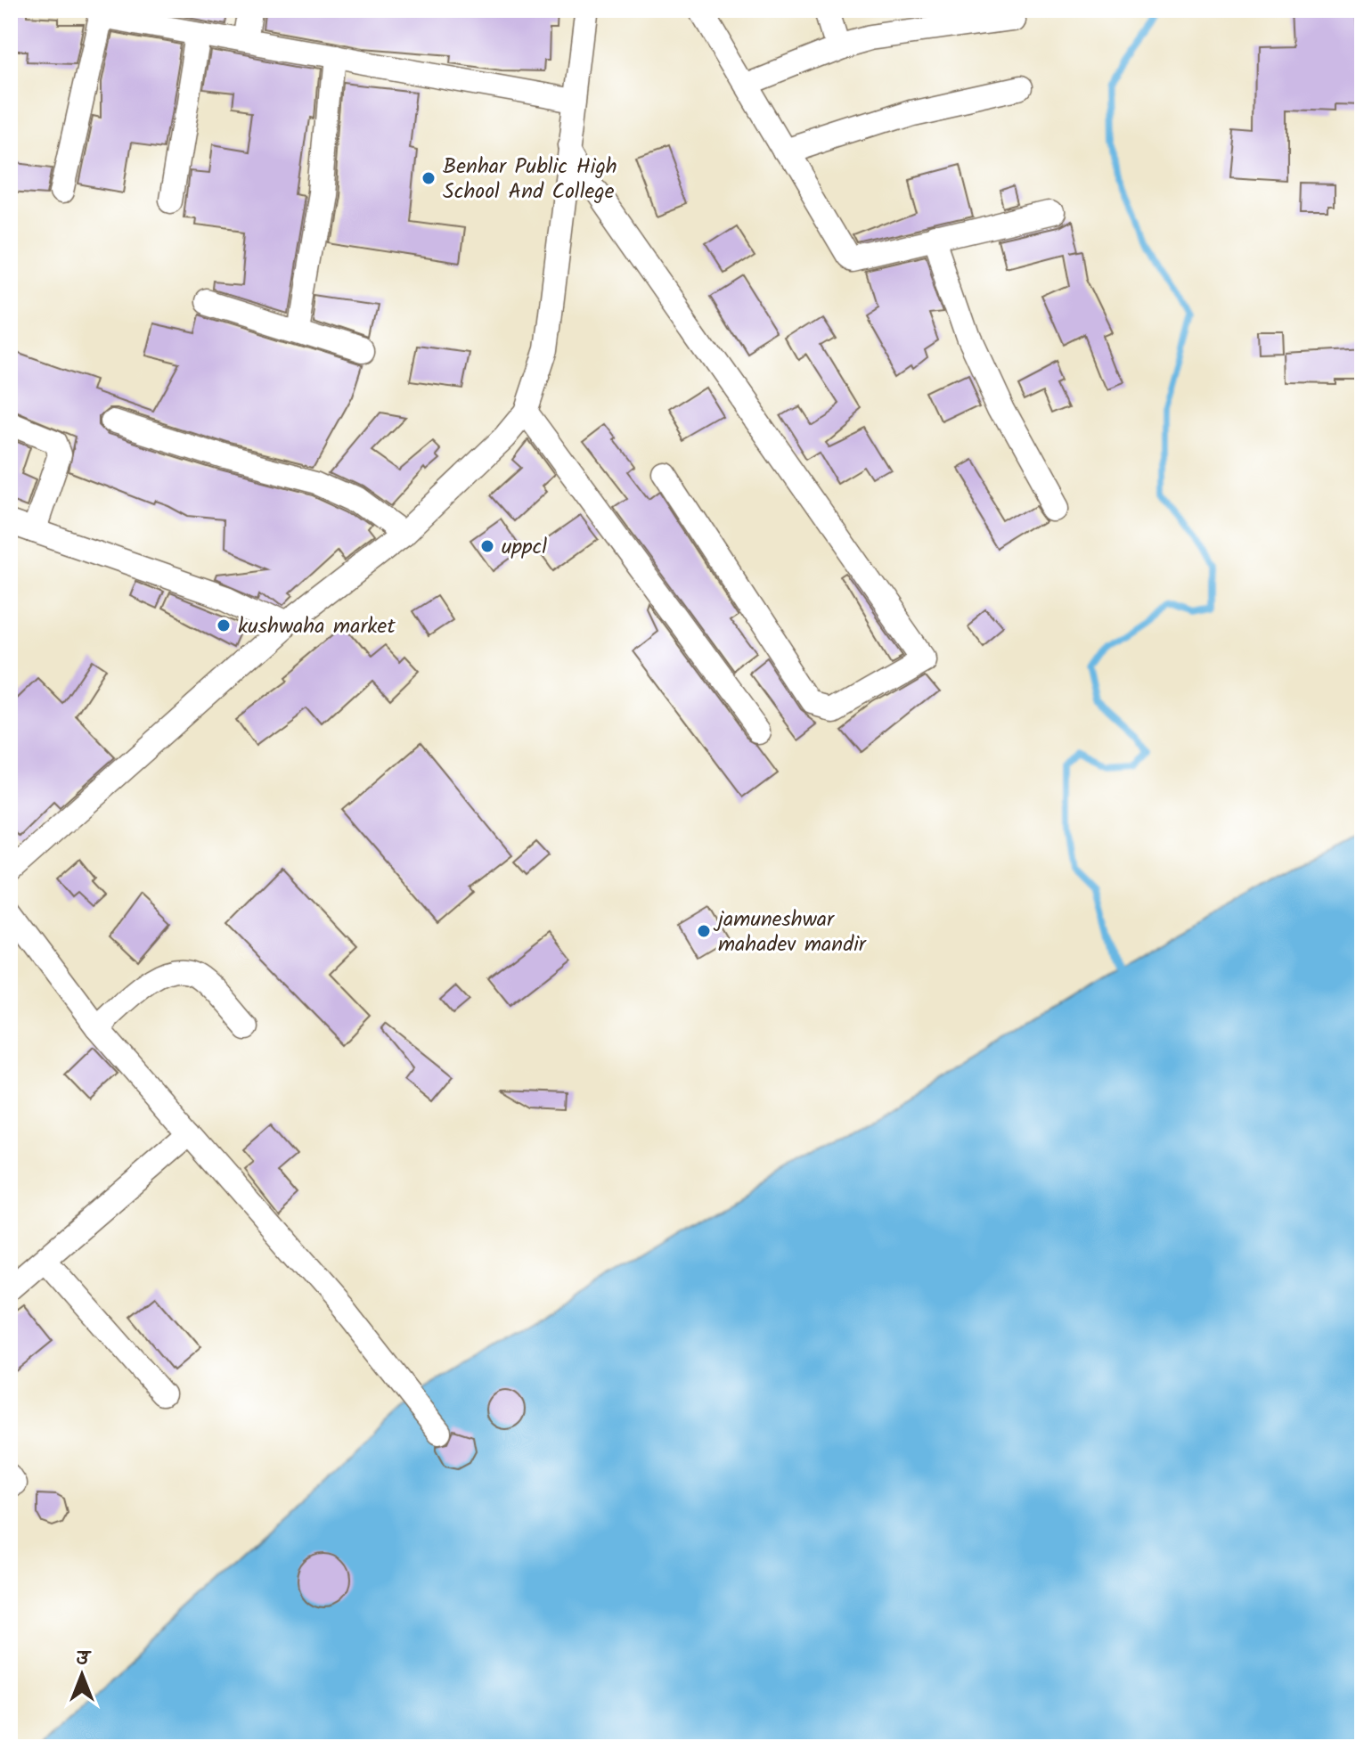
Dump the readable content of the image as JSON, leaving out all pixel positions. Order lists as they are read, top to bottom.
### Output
{
  "places": [
    "Benhar Public High School And College",
    "uppcl",
    "kushwaha market",
    "jamuneshwar mahadev mandir"
  ],
  "north": "top"
}
